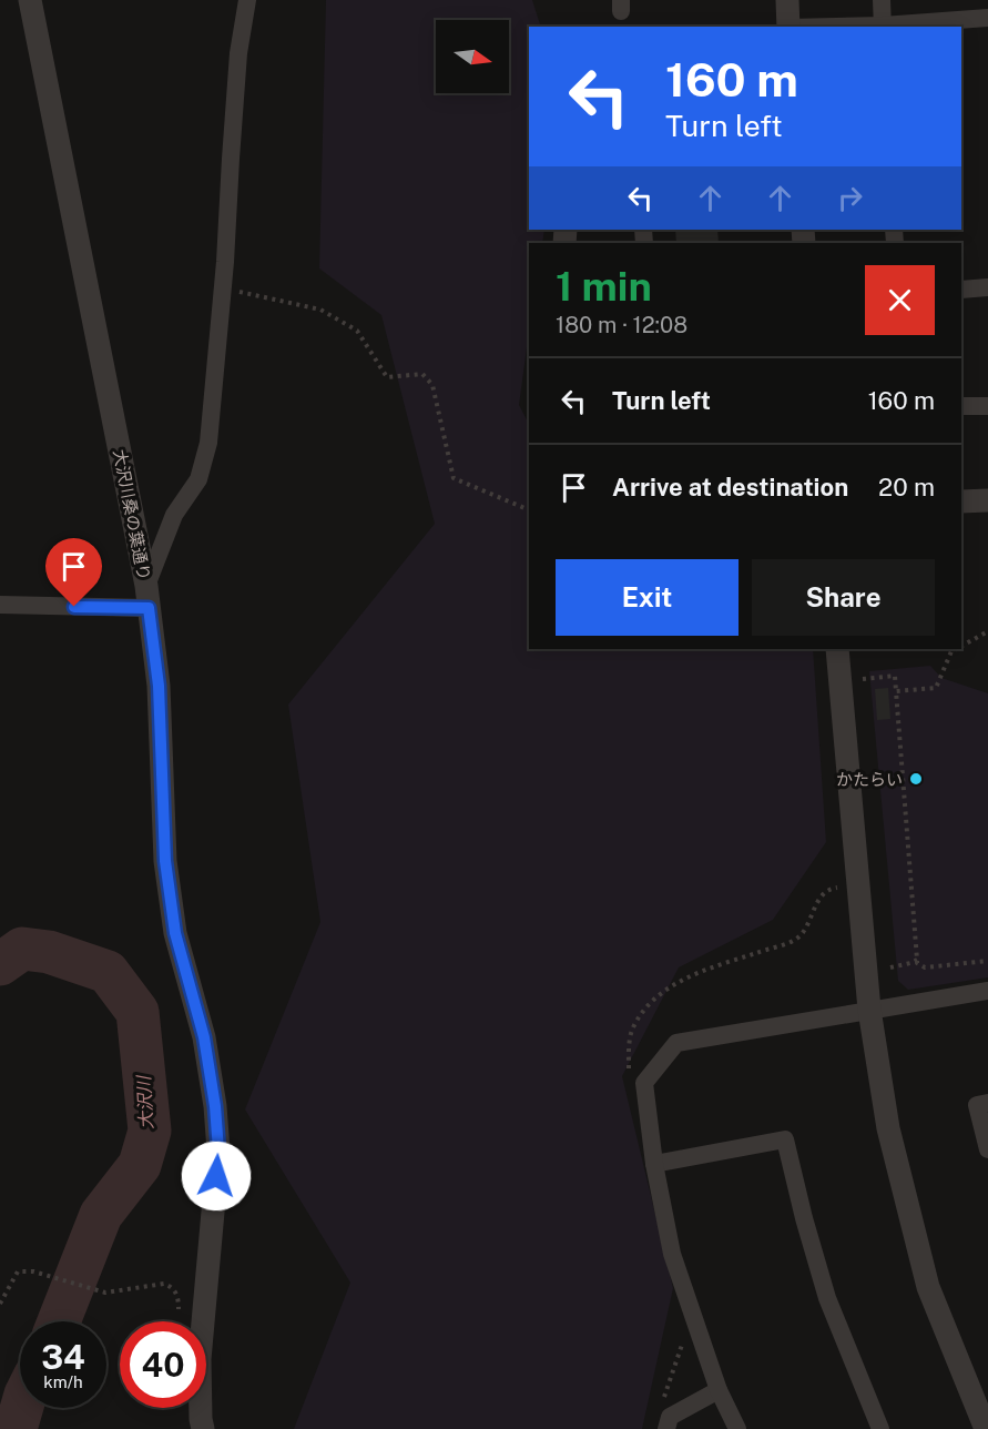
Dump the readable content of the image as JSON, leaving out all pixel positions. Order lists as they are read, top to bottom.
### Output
{
  "streets": {
    "street": ["大沢川桑の葉通り"]
  },
  "water": ["大沢川"],
  "places": ["かたらい"],
  "north": "right",
  "page": {
    "turn": ["160 m", "Turn left"],
    "heading": ["1 min", "180 m · 12:08"],
    "list": [
      {
        "name": "Turn left",
        "value": "160 m"
      },
      {
        "name": "Arrive at destination",
        "value": "20 m"
      }
    ],
    "buttons": ["Exit", "Share"],
    "speed": "34 km/h",
    "limit": "40"
  }
}
